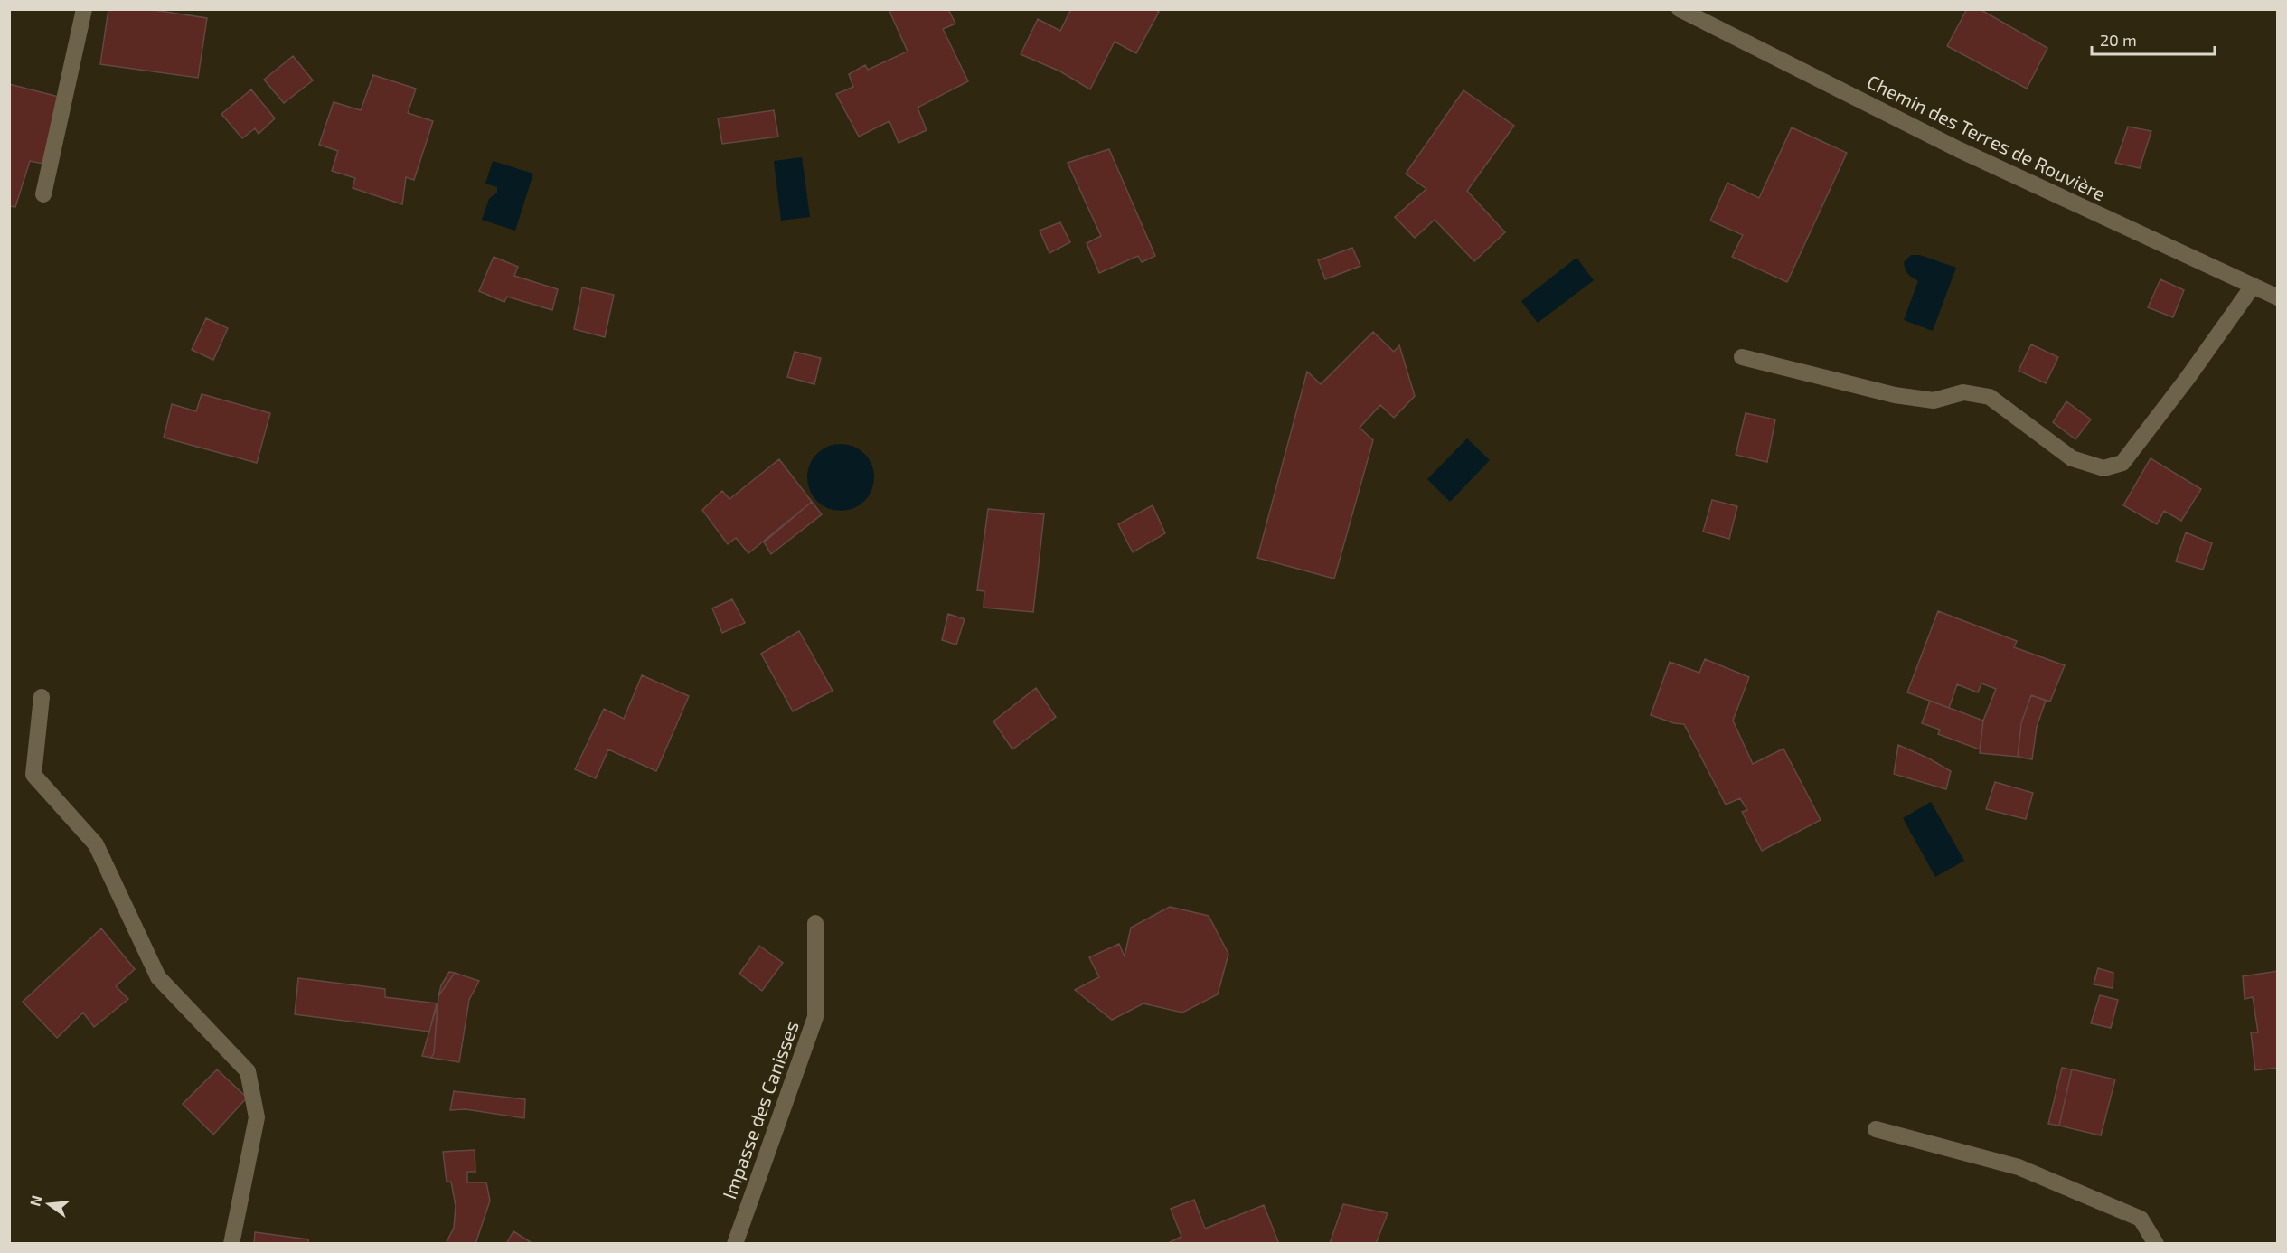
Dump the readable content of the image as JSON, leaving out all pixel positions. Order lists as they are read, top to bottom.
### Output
{
  "streets": {
    "street": ["Chemin des Terres de Rouvière", "Impasse des Canisses"]
  },
  "scale_bar": "20 m",
  "north": "left"
}
